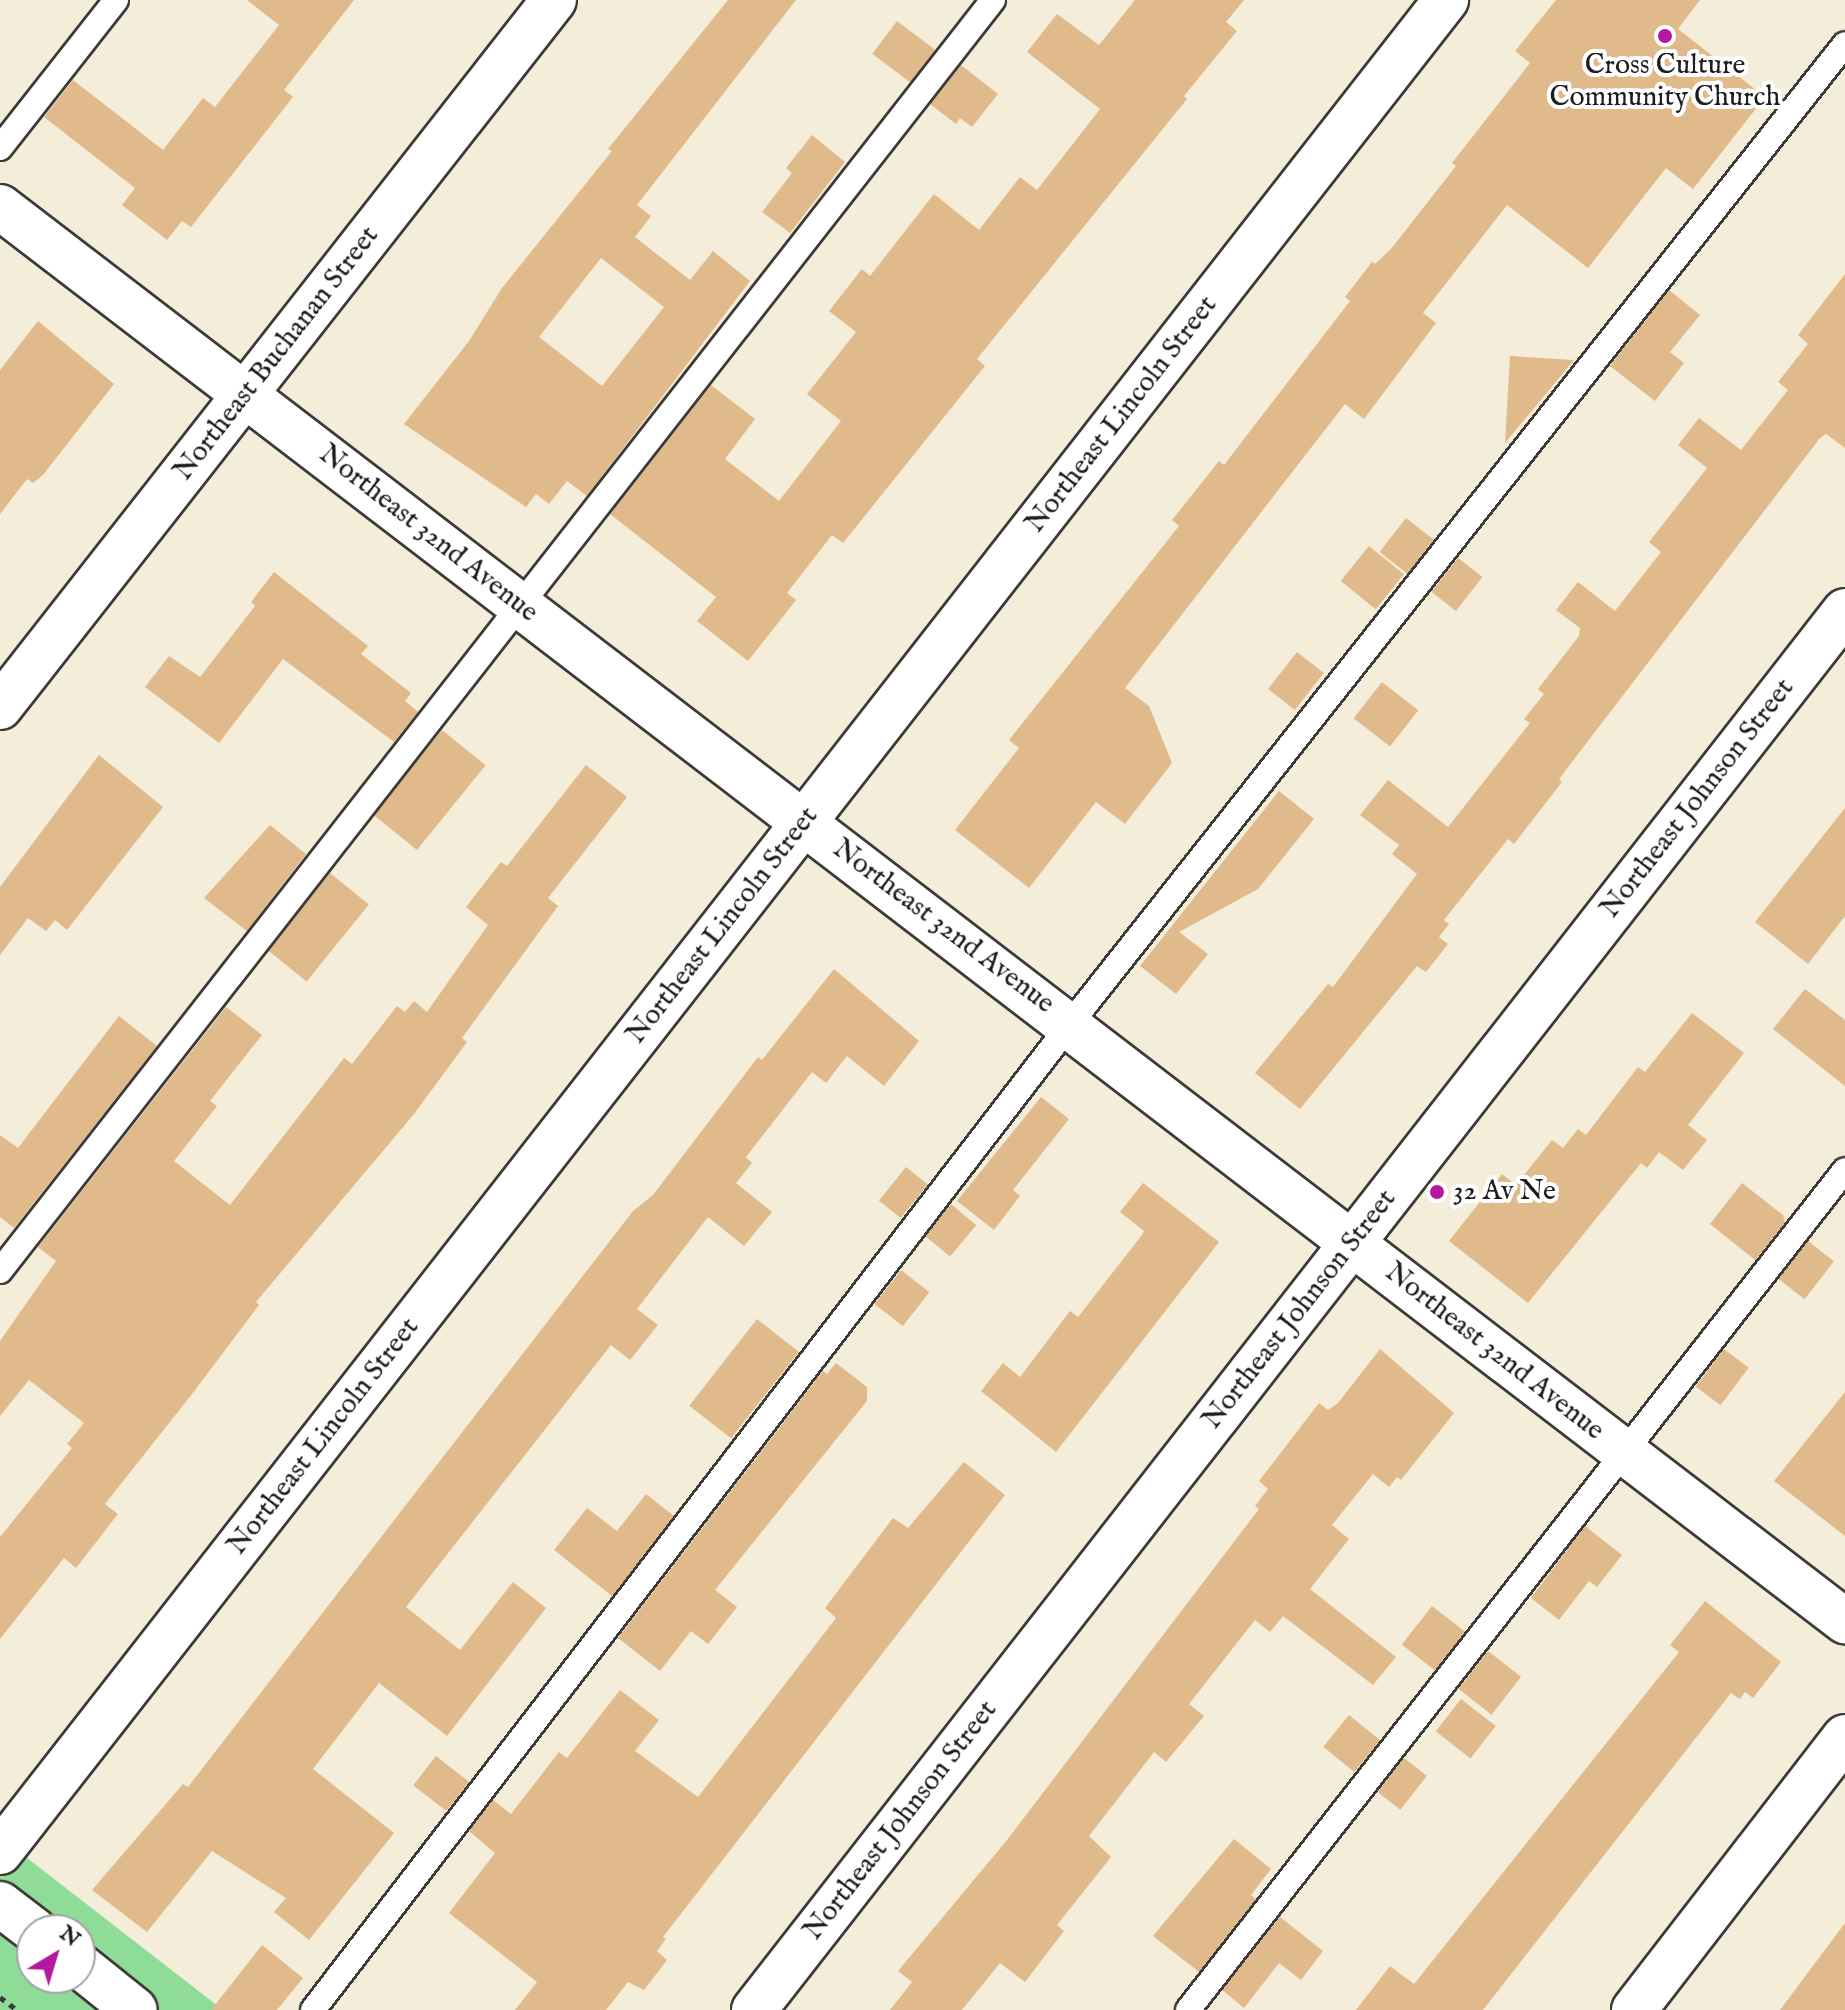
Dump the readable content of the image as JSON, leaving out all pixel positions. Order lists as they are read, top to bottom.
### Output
{
  "streets": {
    "street": [
      "Northeast Buchanan Street",
      "Northeast Lincoln Street",
      "Northeast 32nd Avenue",
      "Northeast Johnson Street"
    ]
  },
  "crossings": [
    ["Northeast Buchanan Street", "Northeast 32nd Avenue"],
    ["Northeast Lincoln Street", "Northeast 32nd Avenue"],
    ["Northeast 32nd Avenue", "Northeast Johnson Street"]
  ],
  "places": ["Cross Culture Community Church", "32 Av Ne"],
  "north": "top right"
}
